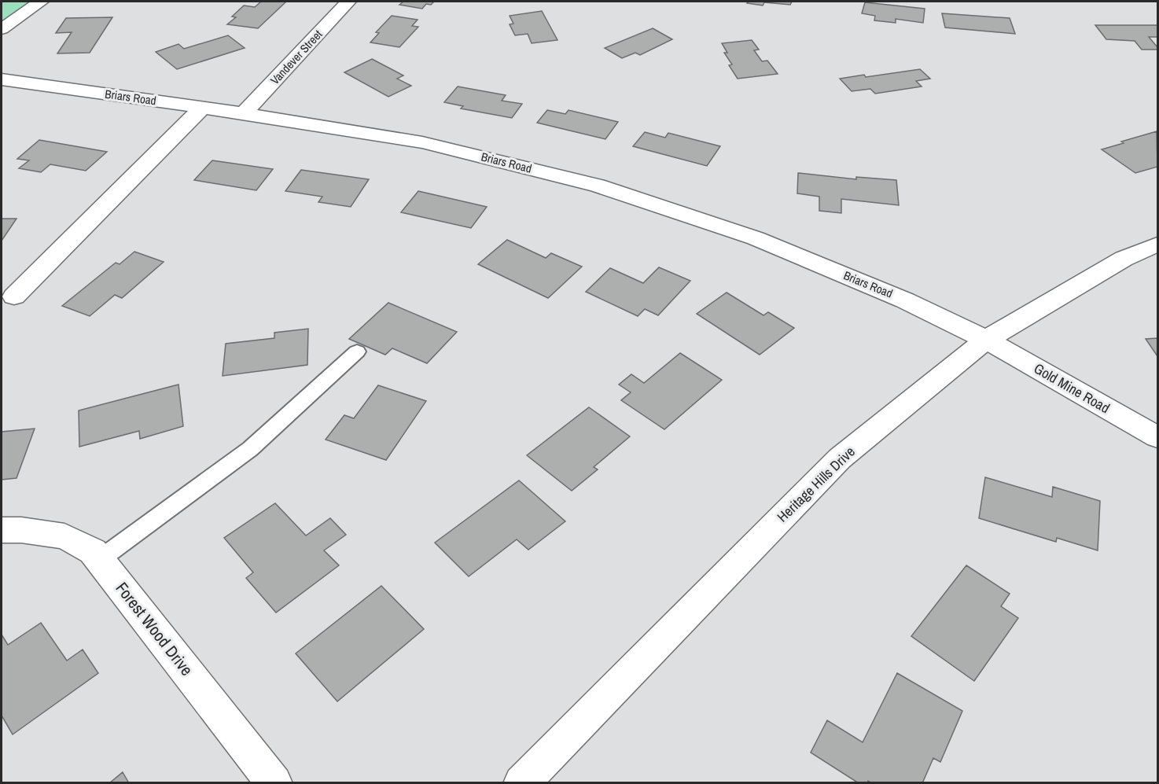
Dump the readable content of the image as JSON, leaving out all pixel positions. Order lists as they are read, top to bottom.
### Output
{
  "streets": {
    "street": [
      "Vandever Street",
      "Briars Road",
      "Gold Mine Road",
      "Heritage Hills Drive",
      "Forest Wood Drive"
    ]
  },
  "crossings": [
    ["Vandever Street", "Briars Road"],
    ["Briars Road", "Gold Mine Road"],
    ["Briars Road", "Heritage Hills Drive"],
    ["Gold Mine Road", "Heritage Hills Drive"]
  ]
}
